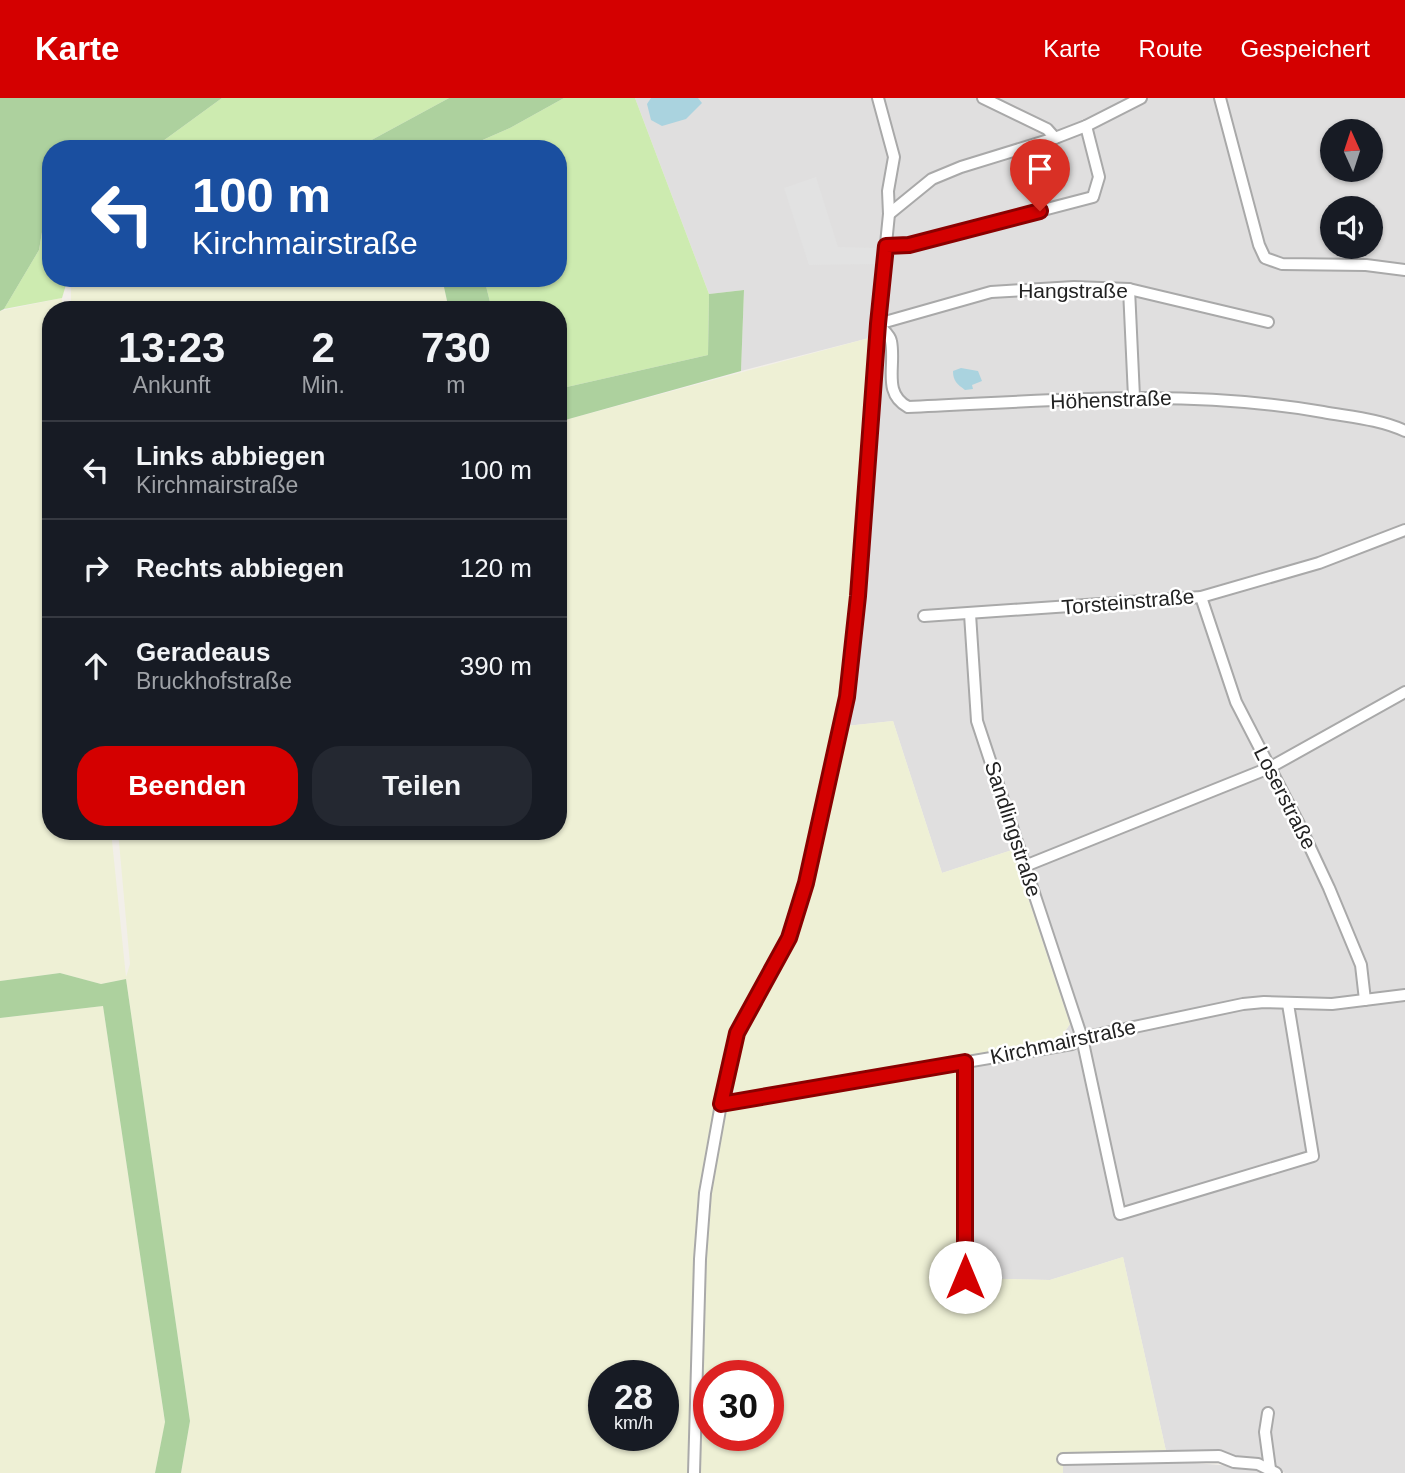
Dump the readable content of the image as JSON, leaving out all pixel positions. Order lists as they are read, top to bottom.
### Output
{
  "streets": {
    "street": [
      "Hangstraße",
      "Höhenstraße",
      "Torsteinstraße",
      "Loserstraße",
      "Sandlingstraße",
      "Kirchmairstraße"
    ]
  },
  "crossings": [
    ["Hangstraße", "Höhenstraße"],
    ["Torsteinstraße", "Loserstraße"],
    ["Torsteinstraße", "Sandlingstraße"],
    ["Loserstraße", "Kirchmairstraße"],
    ["Sandlingstraße", "Kirchmairstraße"]
  ],
  "north": "top",
  "page": {
    "header": "Karte",
    "nav": ["Karte", "Route", "Gespeichert"],
    "turn": ["100 m", "Kirchmairstraße"],
    "eta": [
      "13:23",
      "Ankunft",
      "2",
      "Min.",
      "730",
      "m"
    ],
    "list": [
      {
        "name": "Links abbiegen",
        "note": "Kirchmairstraße",
        "value": "100 m"
      },
      {
        "name": "Rechts abbiegen",
        "value": "120 m"
      },
      {
        "name": "Geradeaus",
        "note": "Bruckhofstraße",
        "value": "390 m"
      }
    ],
    "buttons": ["Beenden", "Teilen"],
    "speed": "28 km/h",
    "limit": "30"
  }
}
